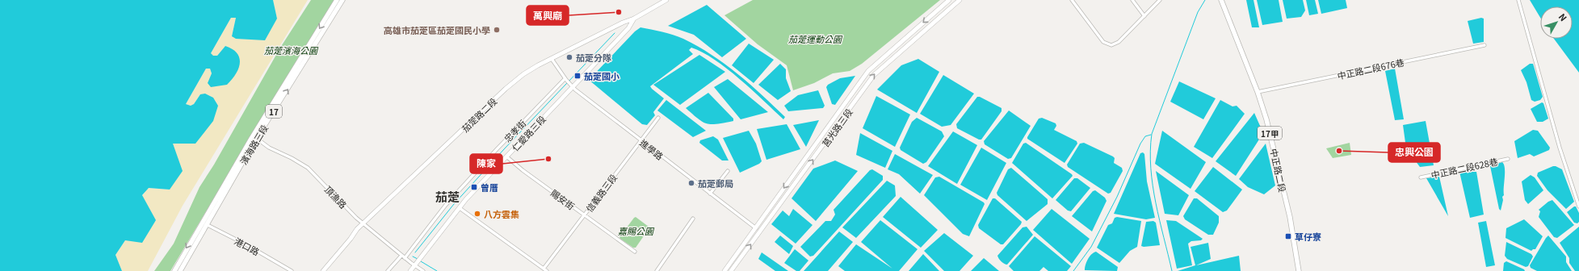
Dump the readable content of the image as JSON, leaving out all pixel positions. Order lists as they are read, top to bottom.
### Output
{
  "streets": {
    "main road": [
      "17",
      "17甲",
      "濱海路三段",
      "中正路二段"
    ],
    "street": [
      "中正路二段676巷",
      "茄萣路二段",
      "莒光路三段",
      "忠孝街",
      "仁愛路三段",
      "進學路",
      "中正路二段628巷",
      "信義路三段",
      "頂漁路",
      "賜安街",
      "港口路"
    ]
  },
  "crossings": [
    ["中正路二段676巷", "中正路二段"],
    ["17", "濱海路三段"],
    ["17", "港口路"],
    ["茄萣路二段", "仁愛路三段"],
    ["茄萣路二段", "進學路"],
    ["茄萣路二段", "頂漁路"],
    ["莒光路三段", "進學路"],
    ["忠孝街", "進學路"],
    ["忠孝街", "頂漁路"],
    ["仁愛路三段", "進學路"],
    ["仁愛路三段", "頂漁路"],
    ["仁愛路三段", "賜安街"],
    ["濱海路三段", "頂漁路"],
    ["濱海路三段", "港口路"],
    ["進學路", "信義路三段"],
    ["信義路三段", "賜安街"]
  ],
  "districts": ["茄萣"],
  "parks": ["茄萣運動公園", "茄萣濱海公園", "嘉賜公園"],
  "places": {
    "other": [
      "萬興廟",
      "高雄市茄萣區茄萣國民小學",
      "茄萣分隊",
      "忠興公園",
      "陳家",
      "茄萣郵局",
      "八方雲集"
    ],
    "transit": ["茄萣國小", "曾厝", "草仔寮"]
  },
  "north": "top right"
}
